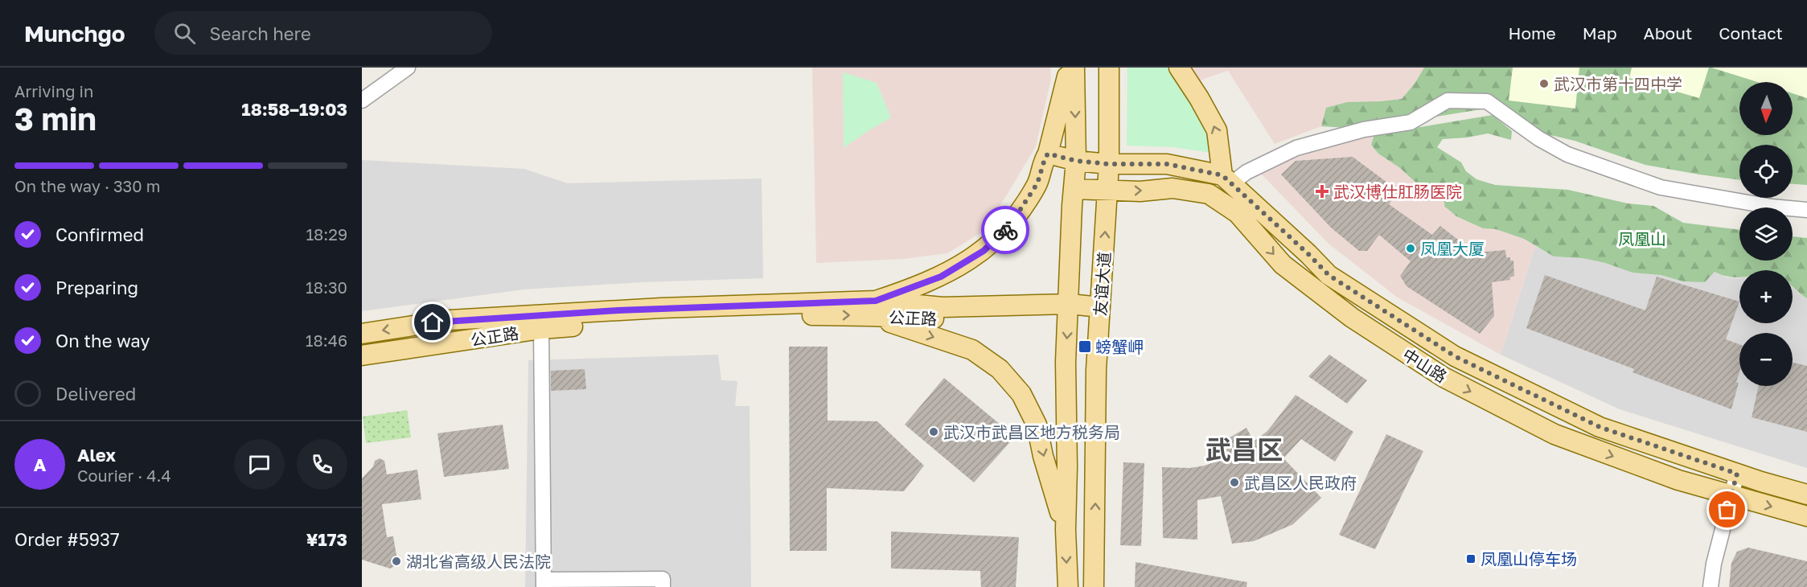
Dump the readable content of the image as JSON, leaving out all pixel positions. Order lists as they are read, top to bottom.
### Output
{
  "streets": {
    "main road": ["友谊大道", "公正路", "中山路"]
  },
  "crossings": [
    ["友谊大道", "公正路"],
    ["友谊大道", "中山路"]
  ],
  "districts": ["武昌区"],
  "parks": ["凤凰山"],
  "places": {
    "other": [
      "武汉市第十四中学",
      "凤凰大厦",
      "武汉市武昌区地方税务局",
      "武昌区人民政府",
      "湖北省高级人民法院"
    ],
    "health": ["武汉博仕肛肠医院"],
    "transit": ["螃蟹岬", "凤凰山停车场"]
  },
  "north": "bottom",
  "page": {
    "header": "Munchgo",
    "search": "Search here",
    "nav": [
      "Home",
      "Map",
      "About",
      "Contact"
    ],
    "heading": ["3 min", "Arriving in", "18:58–19:03"],
    "panel": [
      "Alex",
      "Courier · 4.4",
      "Order #5937",
      "¥173"
    ],
    "map_buttons": ["+", "−"],
    "bar": "On the way · 330 m",
    "list": [
      ["Confirmed", "18:29"],
      ["Preparing", "18:30"],
      ["On the way", "18:46"],
      "Delivered"
    ],
    "round": "A"
  }
}
